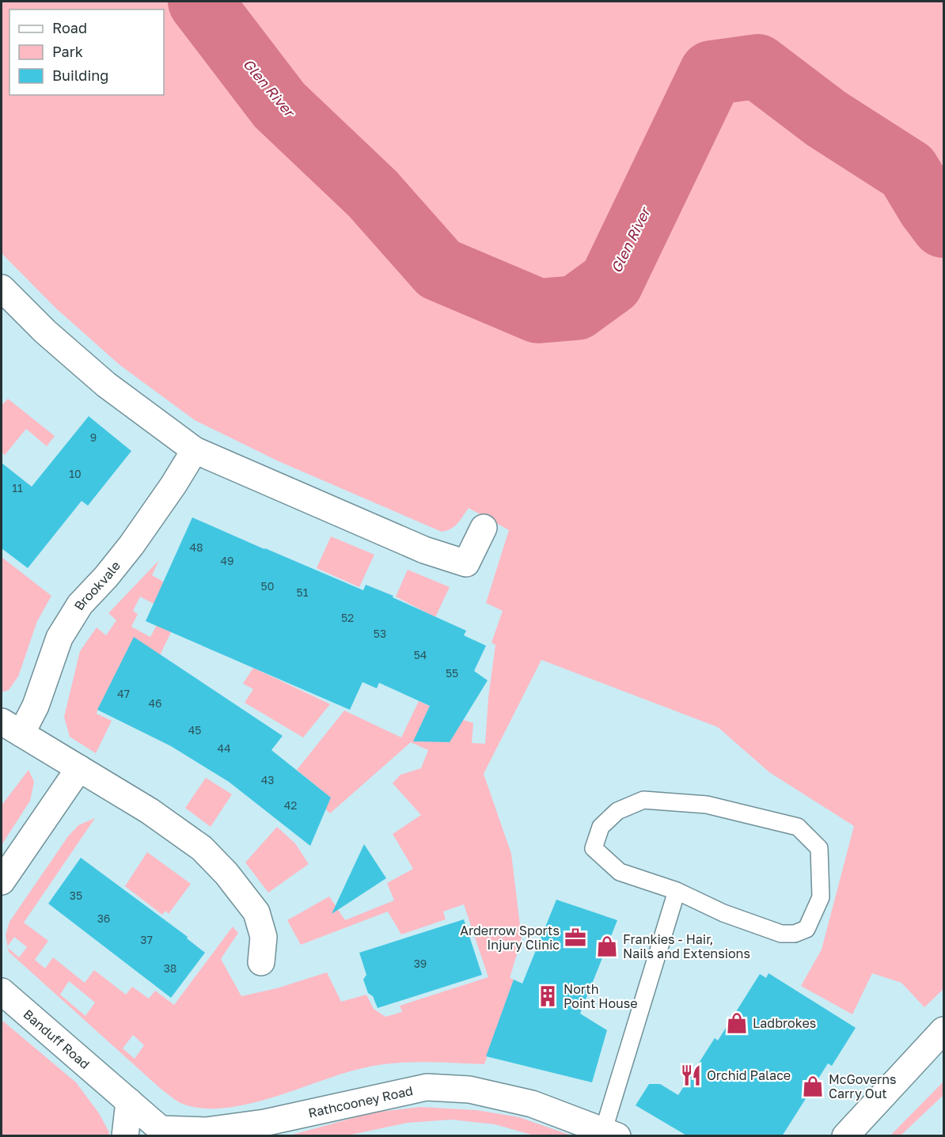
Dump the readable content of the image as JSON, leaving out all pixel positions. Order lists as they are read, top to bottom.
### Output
{
  "streets": {
    "street": ["Brookvale", "Banduff Road", "Rathcooney Road"]
  },
  "crossings": [
    ["Banduff Road", "Rathcooney Road"]
  ],
  "water": ["Glen River"],
  "places": {
    "office": ["Arderrow Sports Injury Clinic"],
    "shop": ["Frankies - Hair, Nails and Extensions", "Ladbrokes", "McGoverns Carry Out"],
    "building": ["North Point House"],
    "restaurant": ["Orchid Palace"]
  },
  "house_numbers": [
    "9",
    "10",
    "11",
    "48",
    "49",
    "50",
    "51",
    "52",
    "53",
    "54",
    "55",
    "47",
    "46",
    "45",
    "44",
    "43",
    "42",
    "35",
    "36",
    "37",
    "39",
    "38"
  ],
  "legend": ["Road", "Park", "Building"]
}
